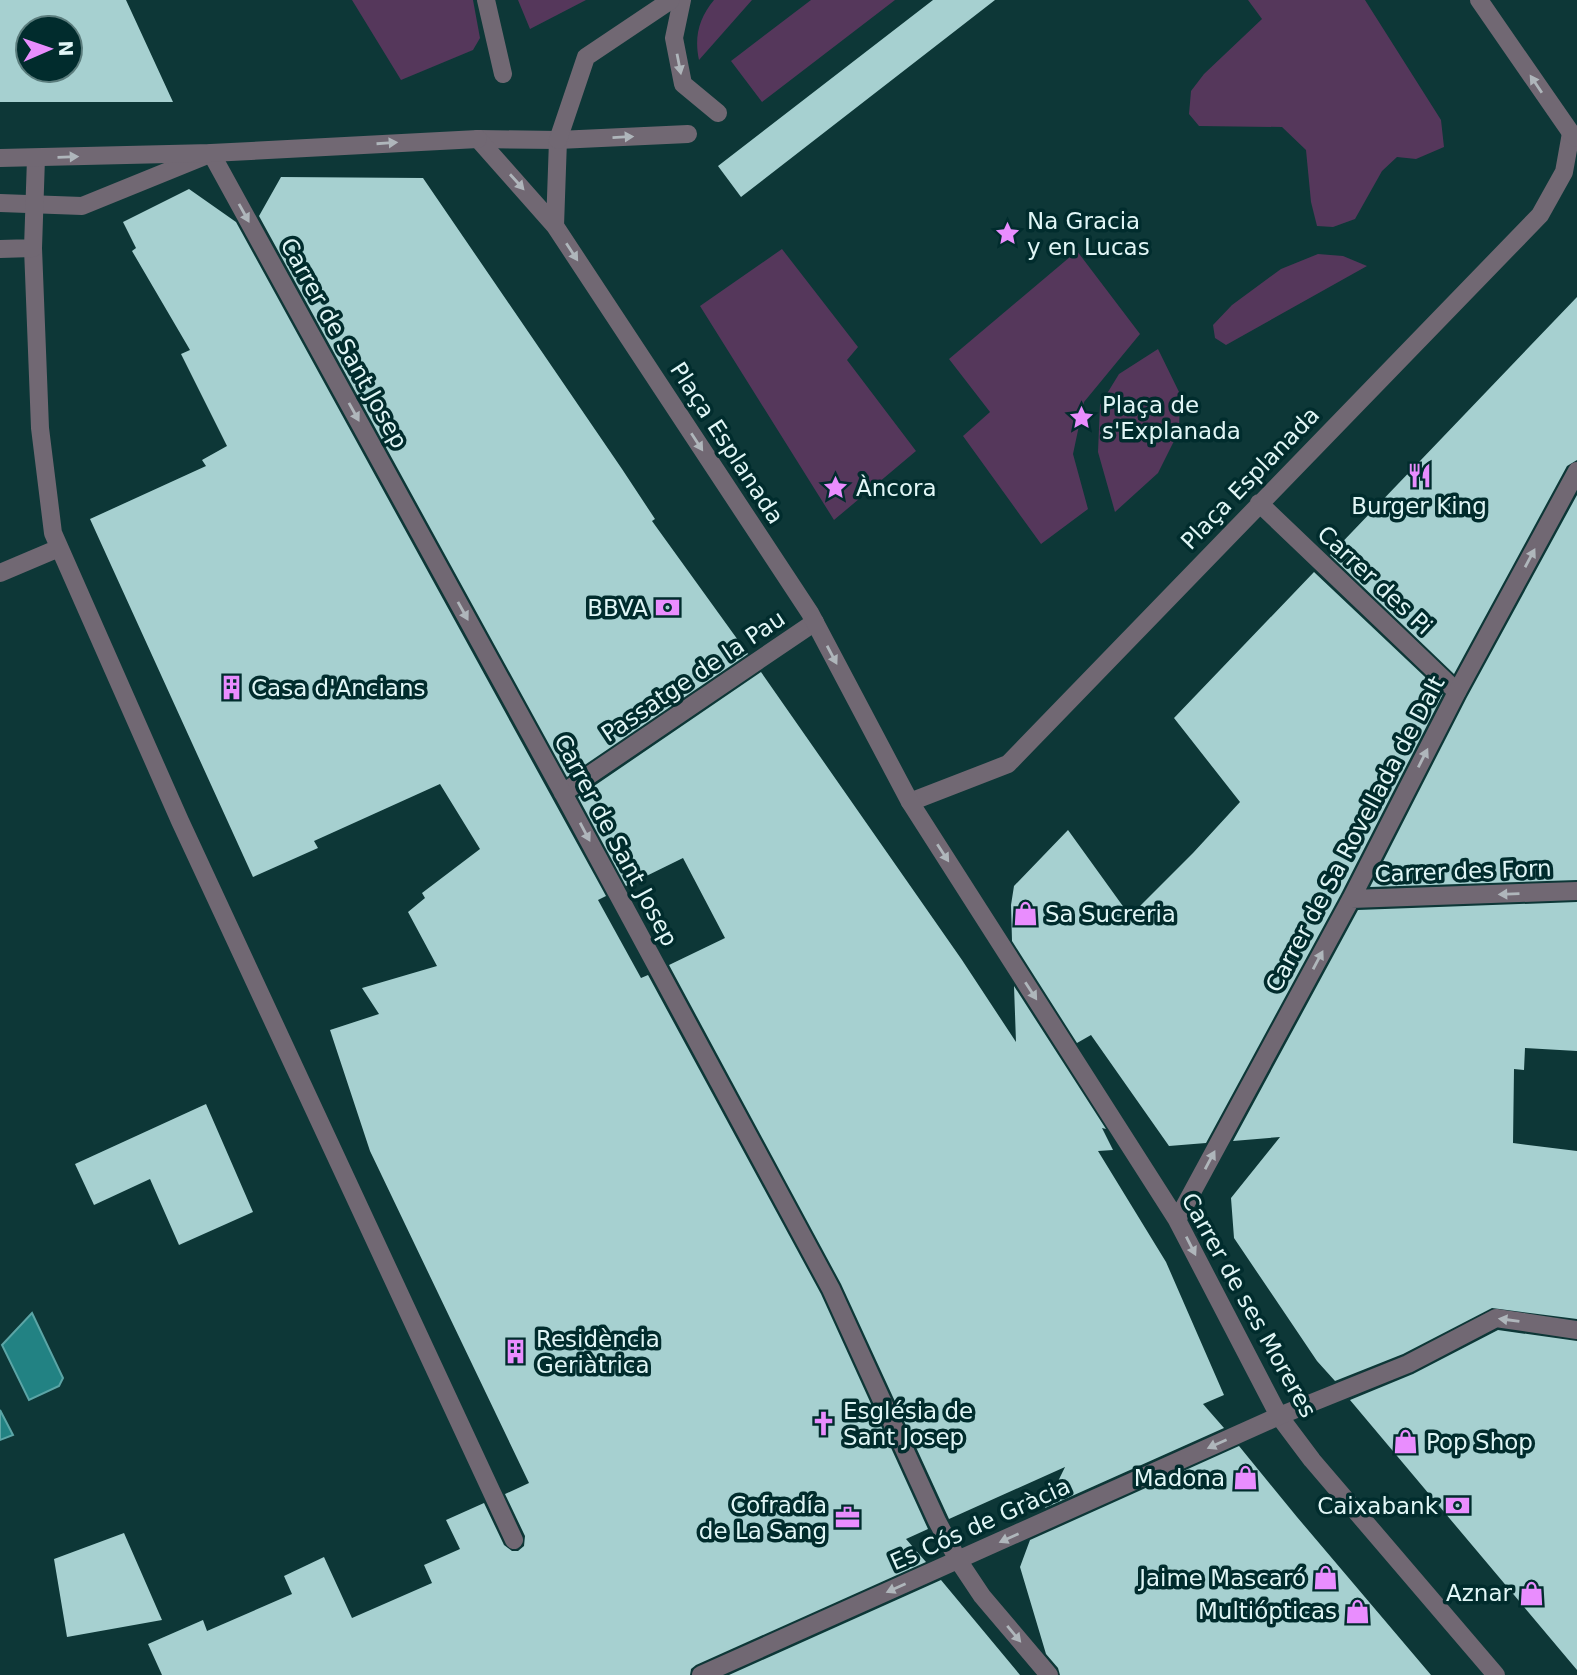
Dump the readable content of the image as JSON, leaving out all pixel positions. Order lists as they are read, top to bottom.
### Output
{
  "streets": {
    "street": [
      "Carrer de Sant Josep",
      "Plaça Esplanada",
      "Carrer des Pi",
      "Passatge de la Pau",
      "Carrer de Sa Rovellada de Dalt",
      "Carrer des Forn",
      "Carrer de ses Moreres",
      "Es Cós de Gràcia"
    ]
  },
  "crossings": [
    ["Carrer de Sant Josep", "Passatge de la Pau"],
    ["Carrer de Sant Josep", "Es Cós de Gràcia"],
    ["Plaça Esplanada", "Carrer des Pi"],
    ["Plaça Esplanada", "Passatge de la Pau"],
    ["Plaça Esplanada", "Carrer de ses Moreres"],
    ["Carrer des Pi", "Carrer de Sa Rovellada de Dalt"],
    ["Carrer de Sa Rovellada de Dalt", "Carrer des Forn"],
    ["Carrer de Sa Rovellada de Dalt", "Carrer de ses Moreres"],
    ["Carrer de ses Moreres", "Es Cós de Gràcia"]
  ],
  "one_way": [
    "Carrer de Sant Josep",
    "Carrer de Sa Rovellada de Dalt",
    "Carrer des Forn",
    "Carrer de ses Moreres",
    "Es Cós de Gràcia"
  ],
  "places": {
    "place": ["Na Gracia y en Lucas", "Plaça de s'Explanada", "Àncora"],
    "restaurant": ["Burger King"],
    "bank": ["BBVA", "Caixabank"],
    "building": ["Casa d'Ancians", "Residència Geriàtrica"],
    "shop": [
      "Sa Sucreria",
      "Pop Shop",
      "Madona",
      "Jaime Mascaró",
      "Aznar",
      "Multiópticas"
    ],
    "church": ["Església de Sant Josep"],
    "office": ["Cofradía de La Sang"]
  },
  "north": "right"
}
